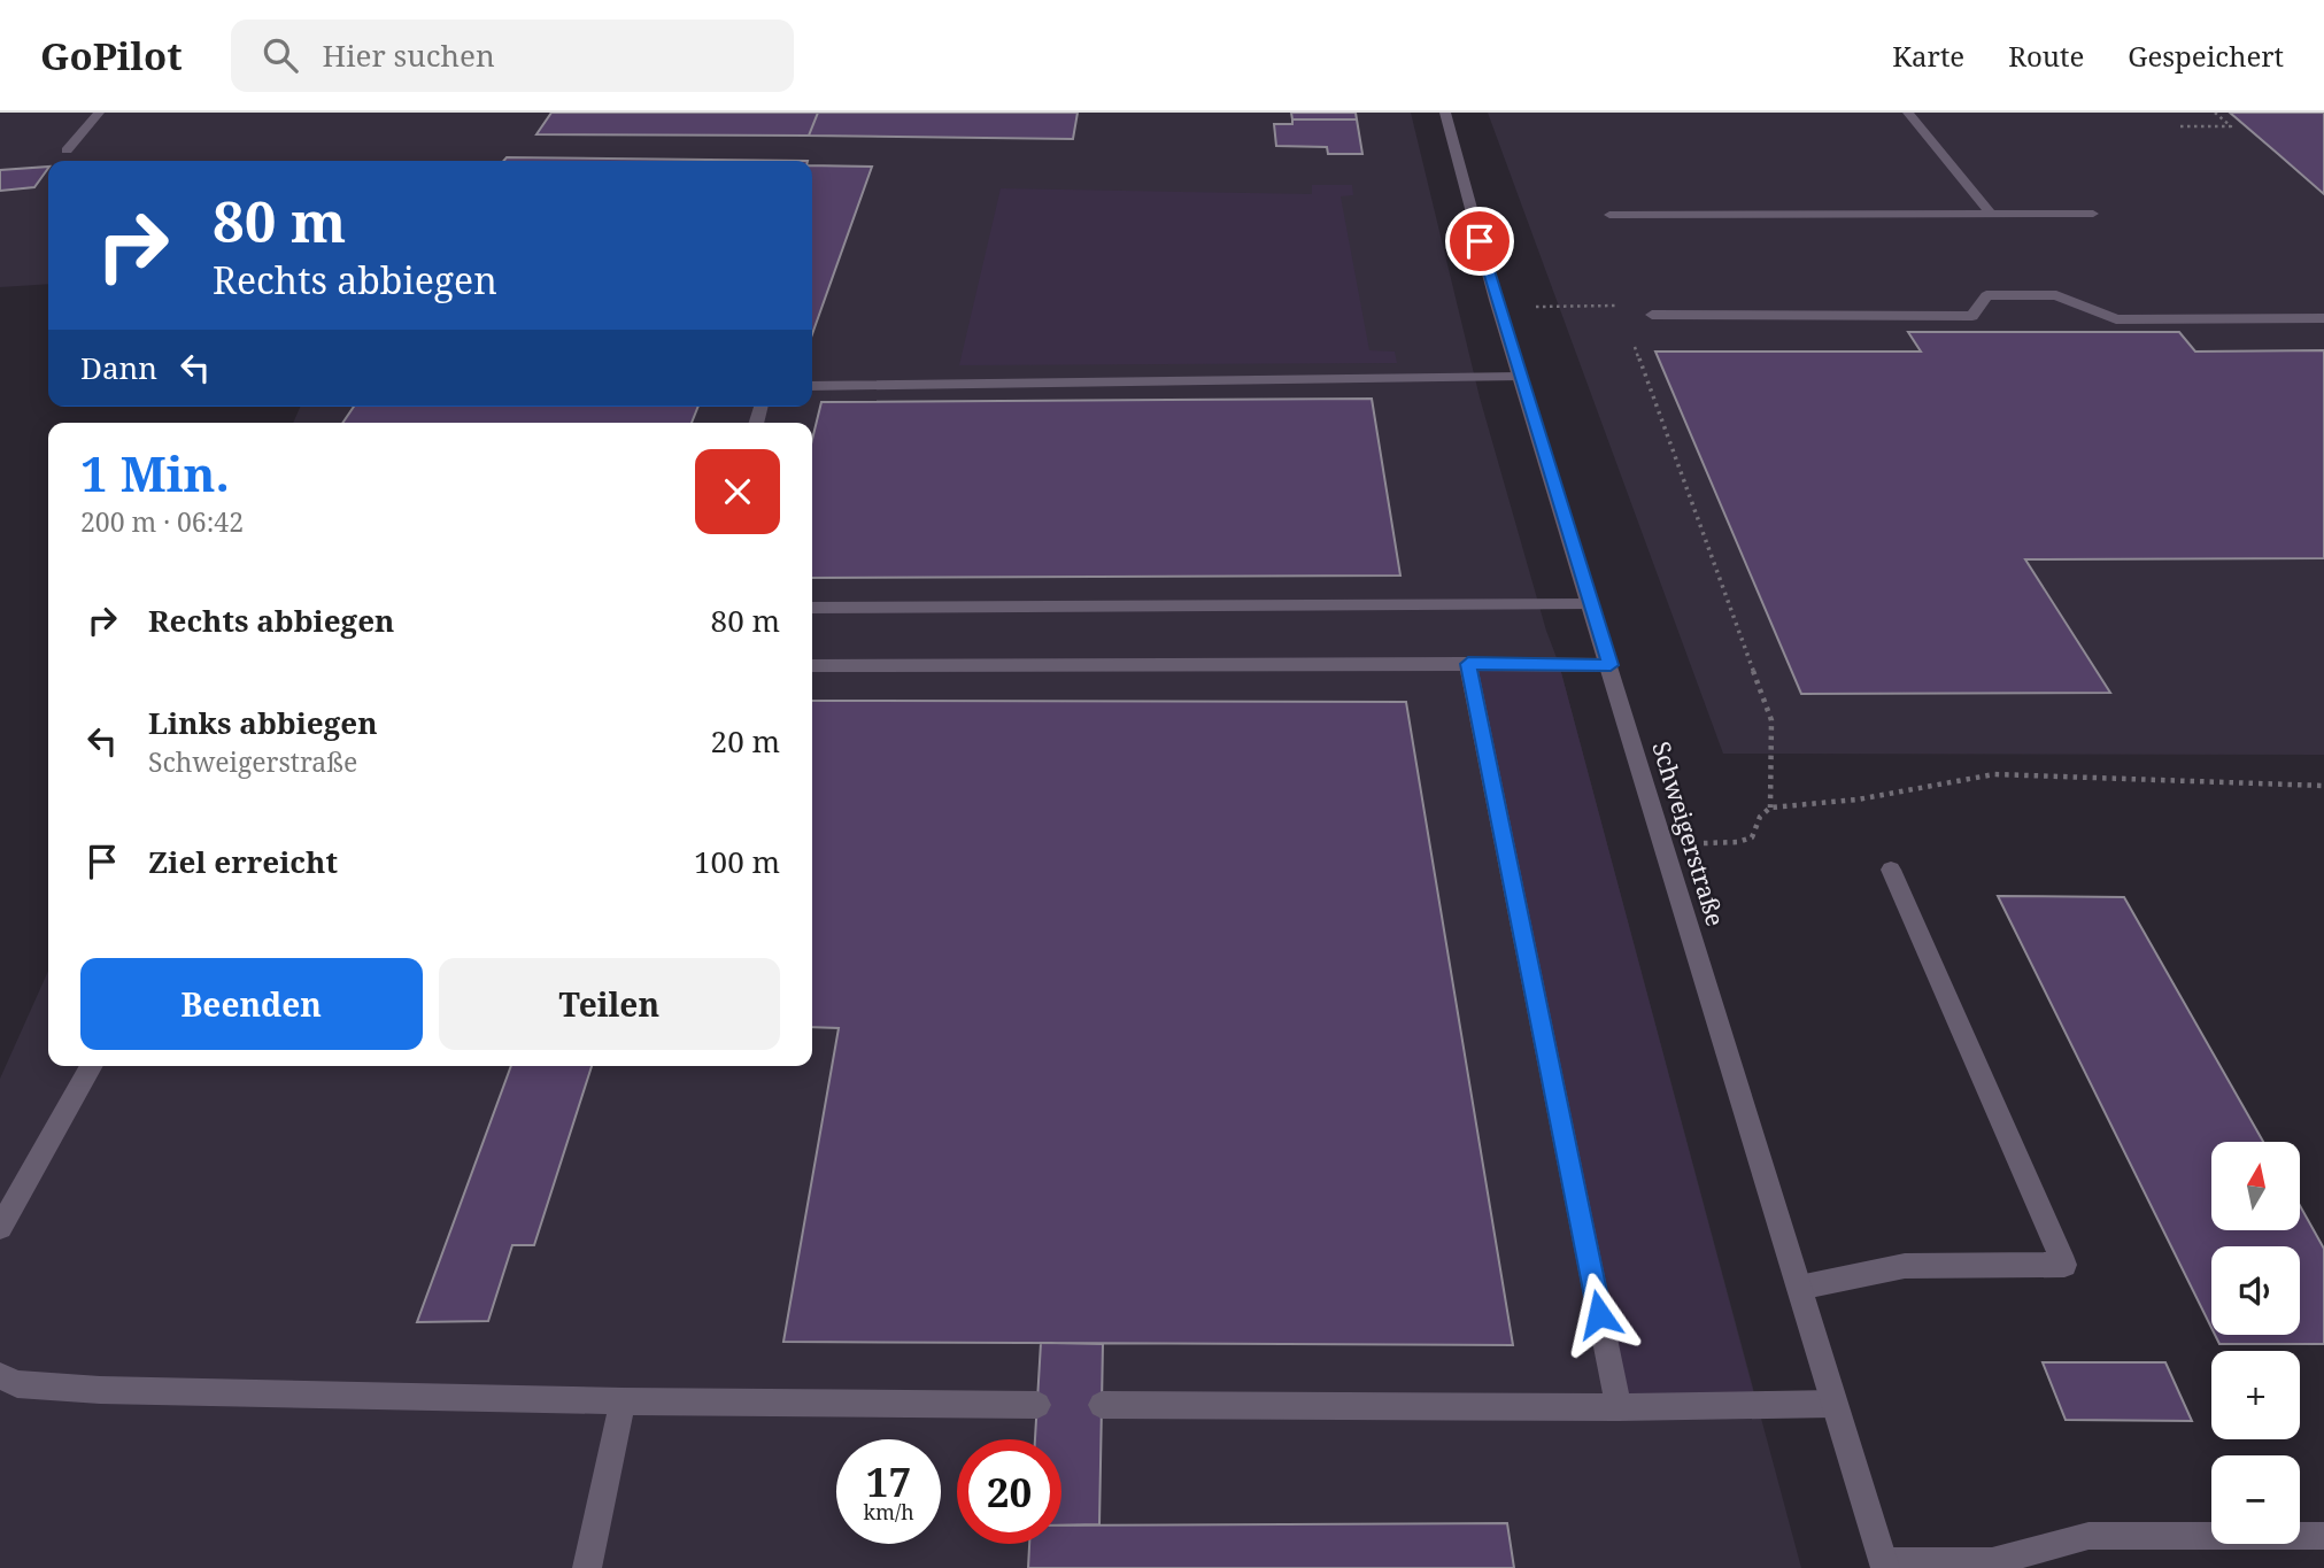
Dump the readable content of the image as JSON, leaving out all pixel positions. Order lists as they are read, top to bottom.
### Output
{
  "streets": {
    "street": ["Schweigerstraße"]
  },
  "north": "top",
  "page": {
    "header": "GoPilot",
    "search": "Hier suchen",
    "nav": ["Karte", "Route", "Gespeichert"],
    "turn": ["80 m", "Rechts abbiegen"],
    "then": "Dann",
    "heading": ["1 Min.", "200 m · 06:42"],
    "list": [
      {
        "name": "Rechts abbiegen",
        "value": "80 m"
      },
      {
        "name": "Links abbiegen",
        "note": "Schweigerstraße",
        "value": "20 m"
      },
      {
        "name": "Ziel erreicht",
        "value": "100 m"
      }
    ],
    "buttons": ["Beenden", "Teilen"],
    "map_buttons": ["+", "−"],
    "speed": "17 km/h",
    "limit": "20"
  }
}
